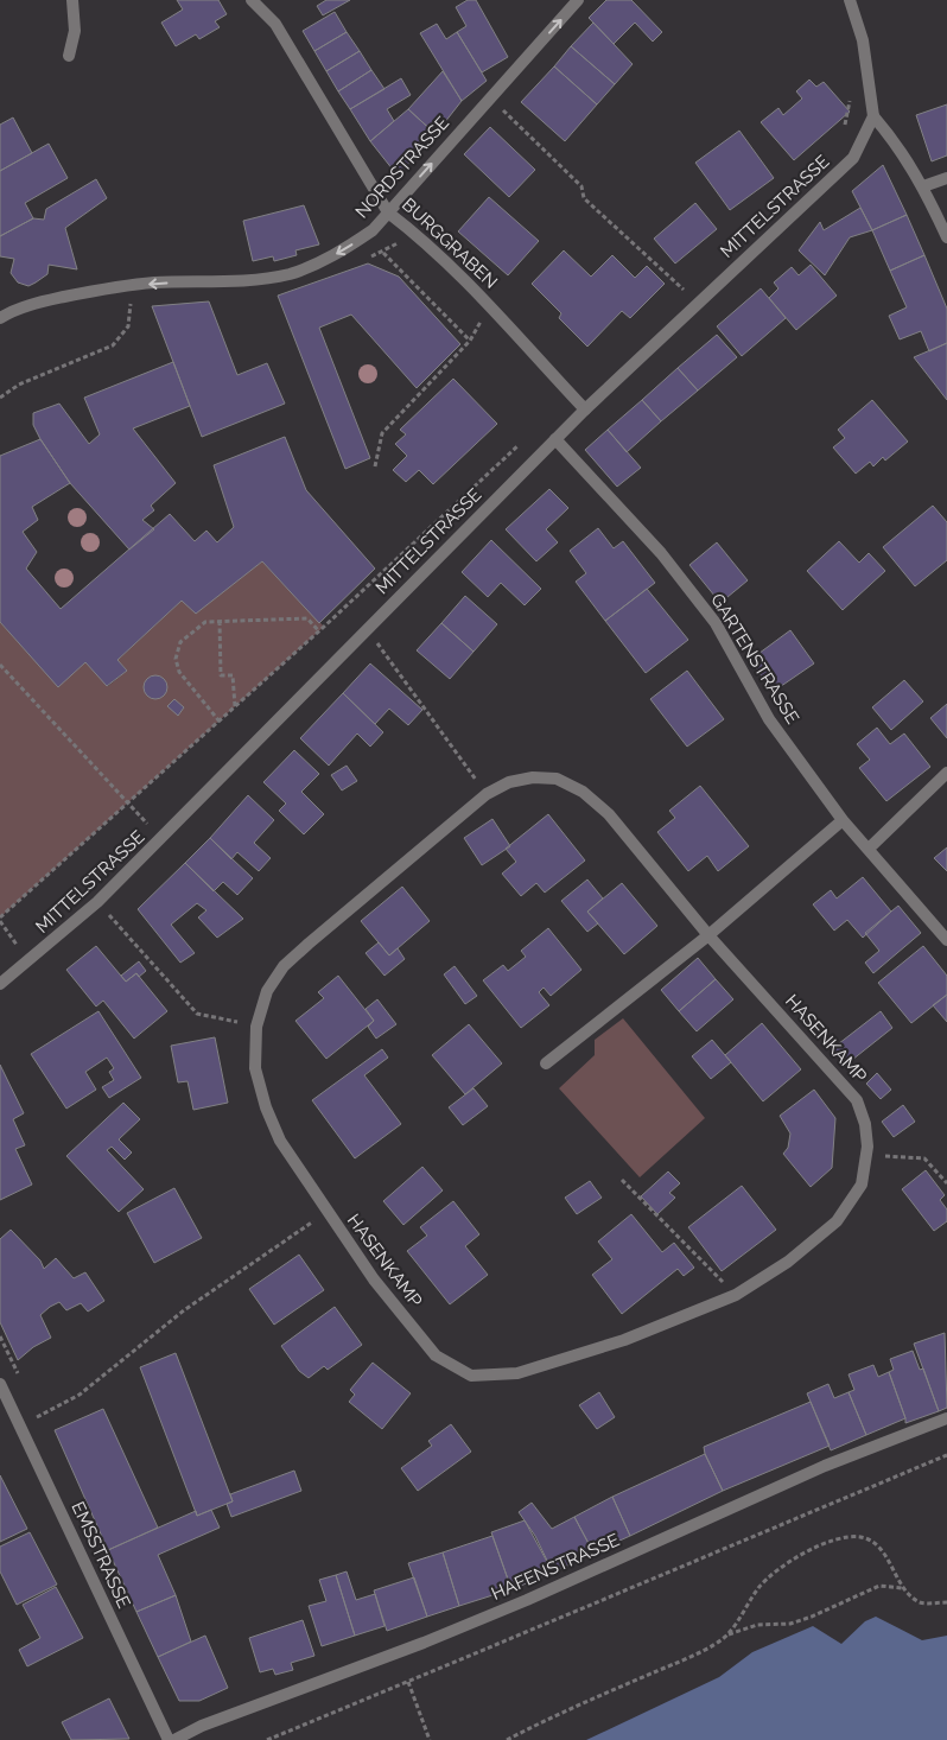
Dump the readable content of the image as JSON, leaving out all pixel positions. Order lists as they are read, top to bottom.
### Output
{
  "streets": {
    "street": [
      "NORDSTRASSE",
      "MITTELSTRASSE",
      "BURGGRABEN",
      "GARTENSTRASSE",
      "HASENKAMP",
      "EMSSTRASSE",
      "HAFENSTRASSE"
    ]
  },
  "crossings": [
    ["NORDSTRASSE", "BURGGRABEN"],
    ["MITTELSTRASSE", "BURGGRABEN"],
    ["MITTELSTRASSE", "GARTENSTRASSE"]
  ]
}
